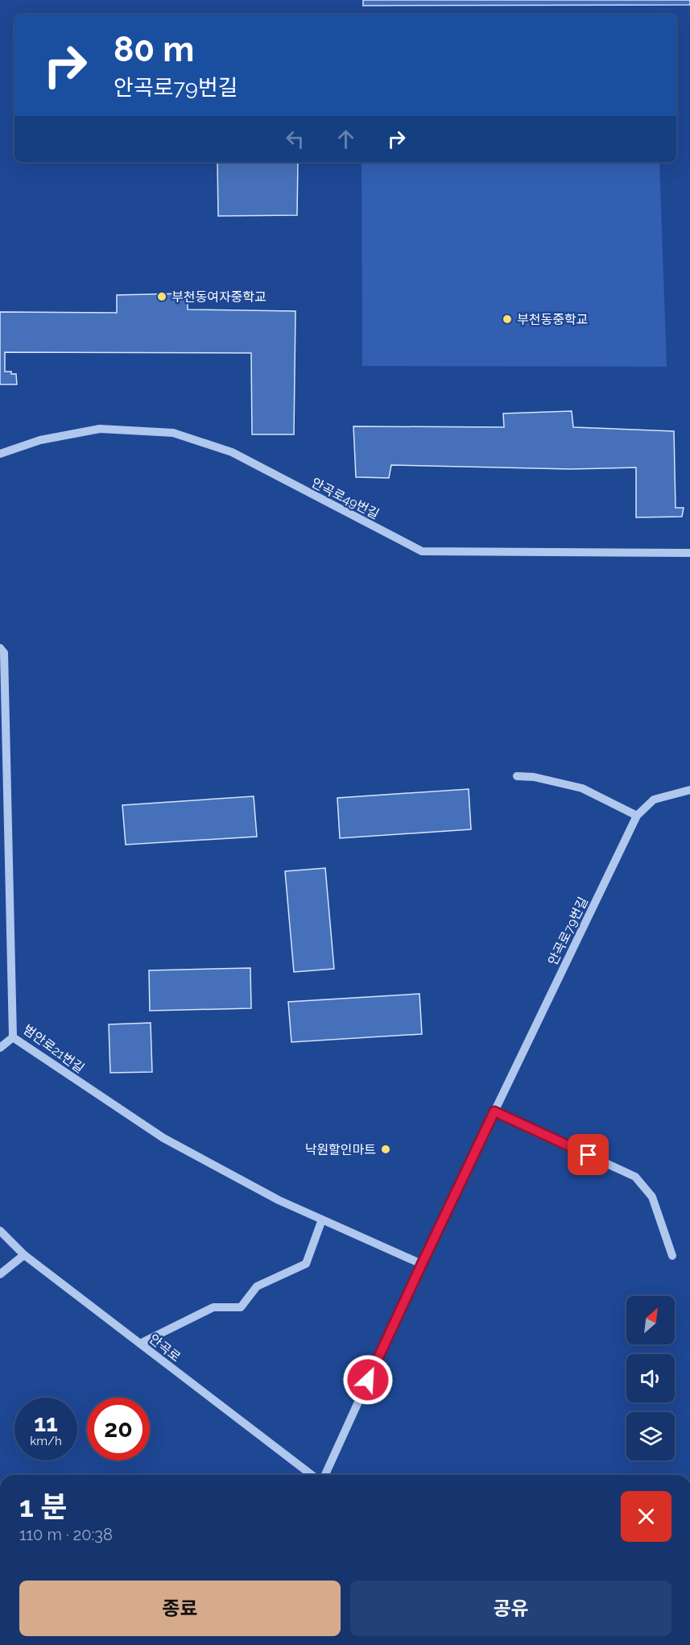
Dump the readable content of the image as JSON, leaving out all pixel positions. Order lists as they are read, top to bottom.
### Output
{
  "streets": {
    "street": [
      "안곡로49번길",
      "안곡로79번길",
      "범안로21번길",
      "안곡로"
    ]
  },
  "crossings": [
    ["안곡로79번길", "범안로21번길"]
  ],
  "places": ["부천동여자중학교", "부천동중학교", "낙원할인마트"],
  "north": "top right",
  "page": {
    "turn": ["80 m", "안곡로79번길"],
    "speed": "11 km/h",
    "limit": "20",
    "heading": ["1 분", "110 m · 20:38"],
    "buttons": ["종료", "공유"]
  }
}
